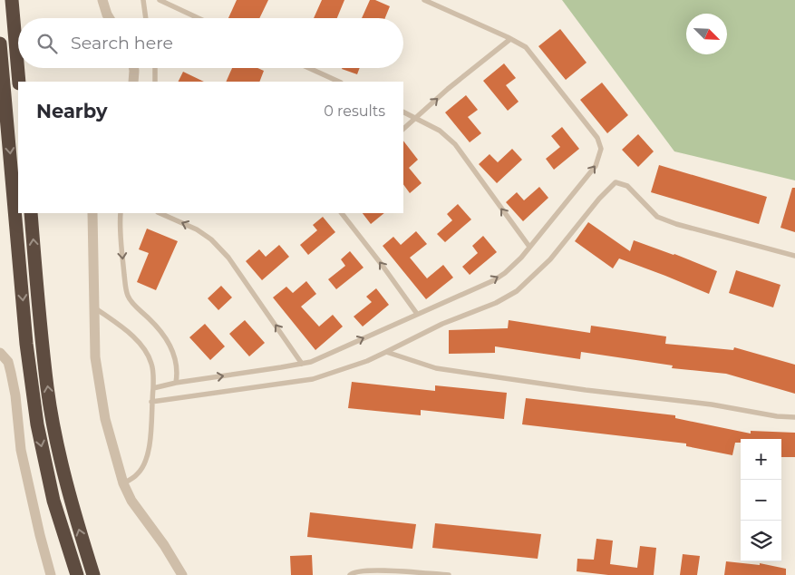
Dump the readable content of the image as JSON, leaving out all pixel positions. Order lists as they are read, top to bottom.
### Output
{
  "north": "bottom right",
  "page": {
    "search": "Search here",
    "heading": ["Nearby", "0 results"],
    "map_buttons": ["+", "−"]
  }
}
